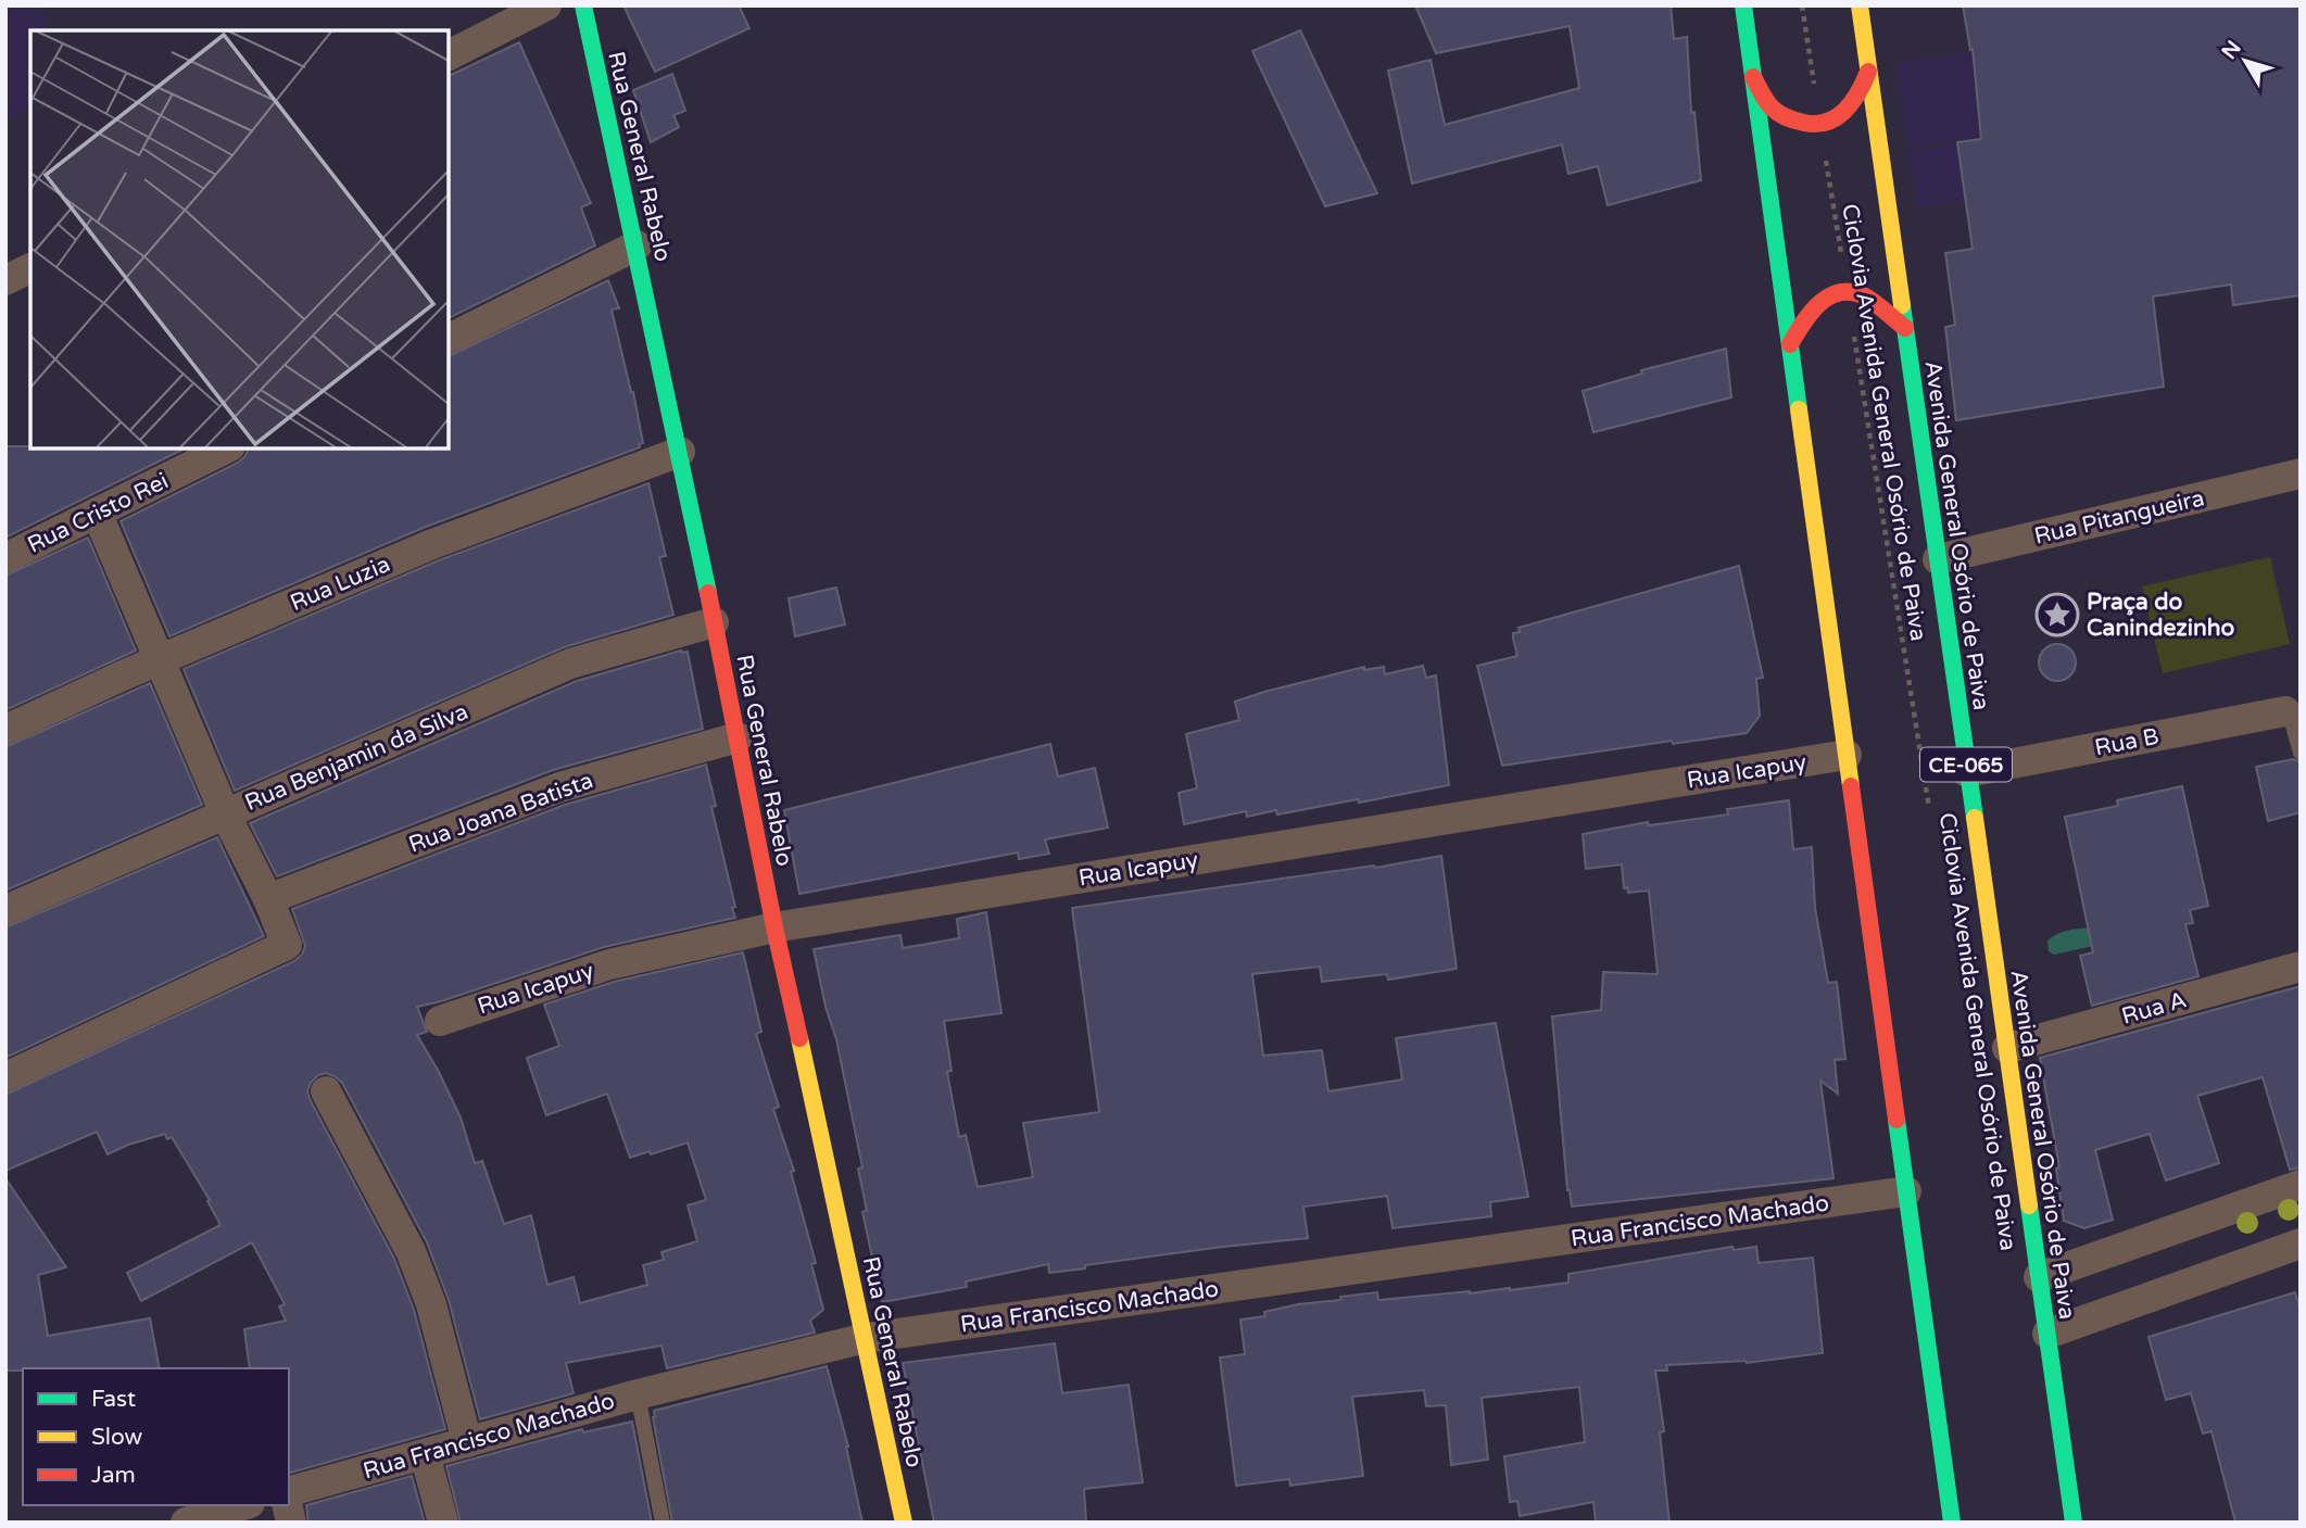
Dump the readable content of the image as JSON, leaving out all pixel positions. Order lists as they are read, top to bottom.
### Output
{
  "streets": {
    "main road": ["Rua General Rabelo", "Avenida General Osório de Paiva", "CE-065"],
    "street": [
      "Rua Cristo Rei",
      "Rua Pitangueira",
      "Rua Luzia",
      "Rua B",
      "Rua Benjamin da Silva",
      "Rua Icapuy",
      "Rua Joana Batista",
      "Rua A",
      "Rua Francisco Machado"
    ],
    "path": ["Ciclovia Avenida General Osório de Paiva"]
  },
  "crossings": [
    ["Rua General Rabelo", "Rua Luzia"],
    ["Rua General Rabelo", "Rua Benjamin da Silva"],
    ["Rua General Rabelo", "Rua Icapuy"],
    ["Rua General Rabelo", "Rua Joana Batista"],
    ["Rua General Rabelo", "Rua Francisco Machado"],
    ["Rua Pitangueira", "Avenida General Osório de Paiva"],
    ["Avenida General Osório de Paiva", "Rua B"],
    ["Avenida General Osório de Paiva", "Rua A"]
  ],
  "places": {
    "place": ["Praça do Canindezinho"]
  },
  "legend": ["Fast", "Slow", "Jam"],
  "north": "top left"
}
